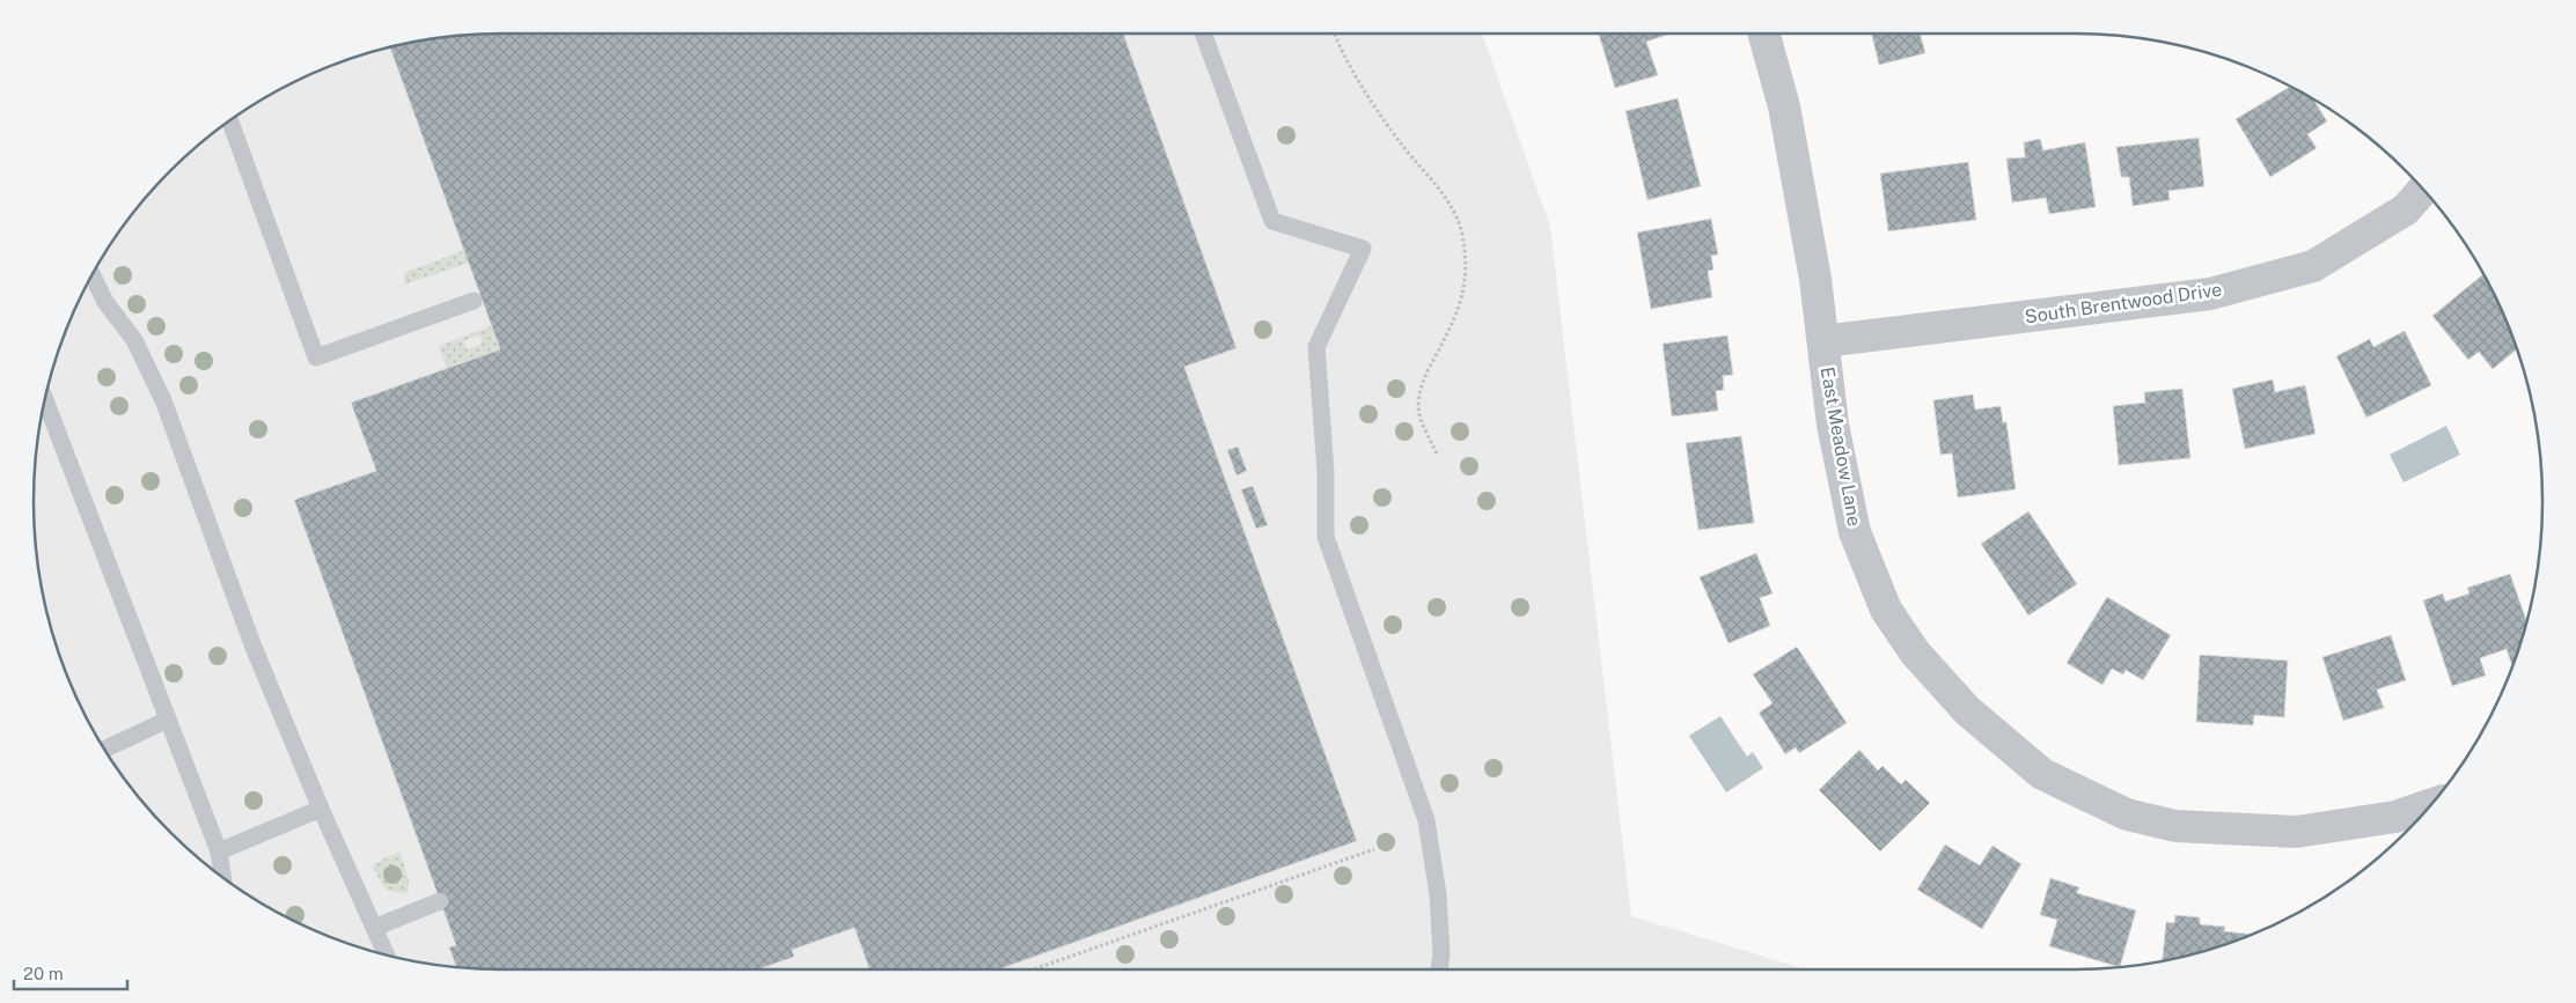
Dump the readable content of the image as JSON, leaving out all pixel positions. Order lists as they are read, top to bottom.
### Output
{
  "streets": {
    "street": ["South Brentwood Drive", "East Meadow Lane"]
  },
  "crossings": [
    ["South Brentwood Drive", "East Meadow Lane"]
  ],
  "scale_bar": "20 m"
}
